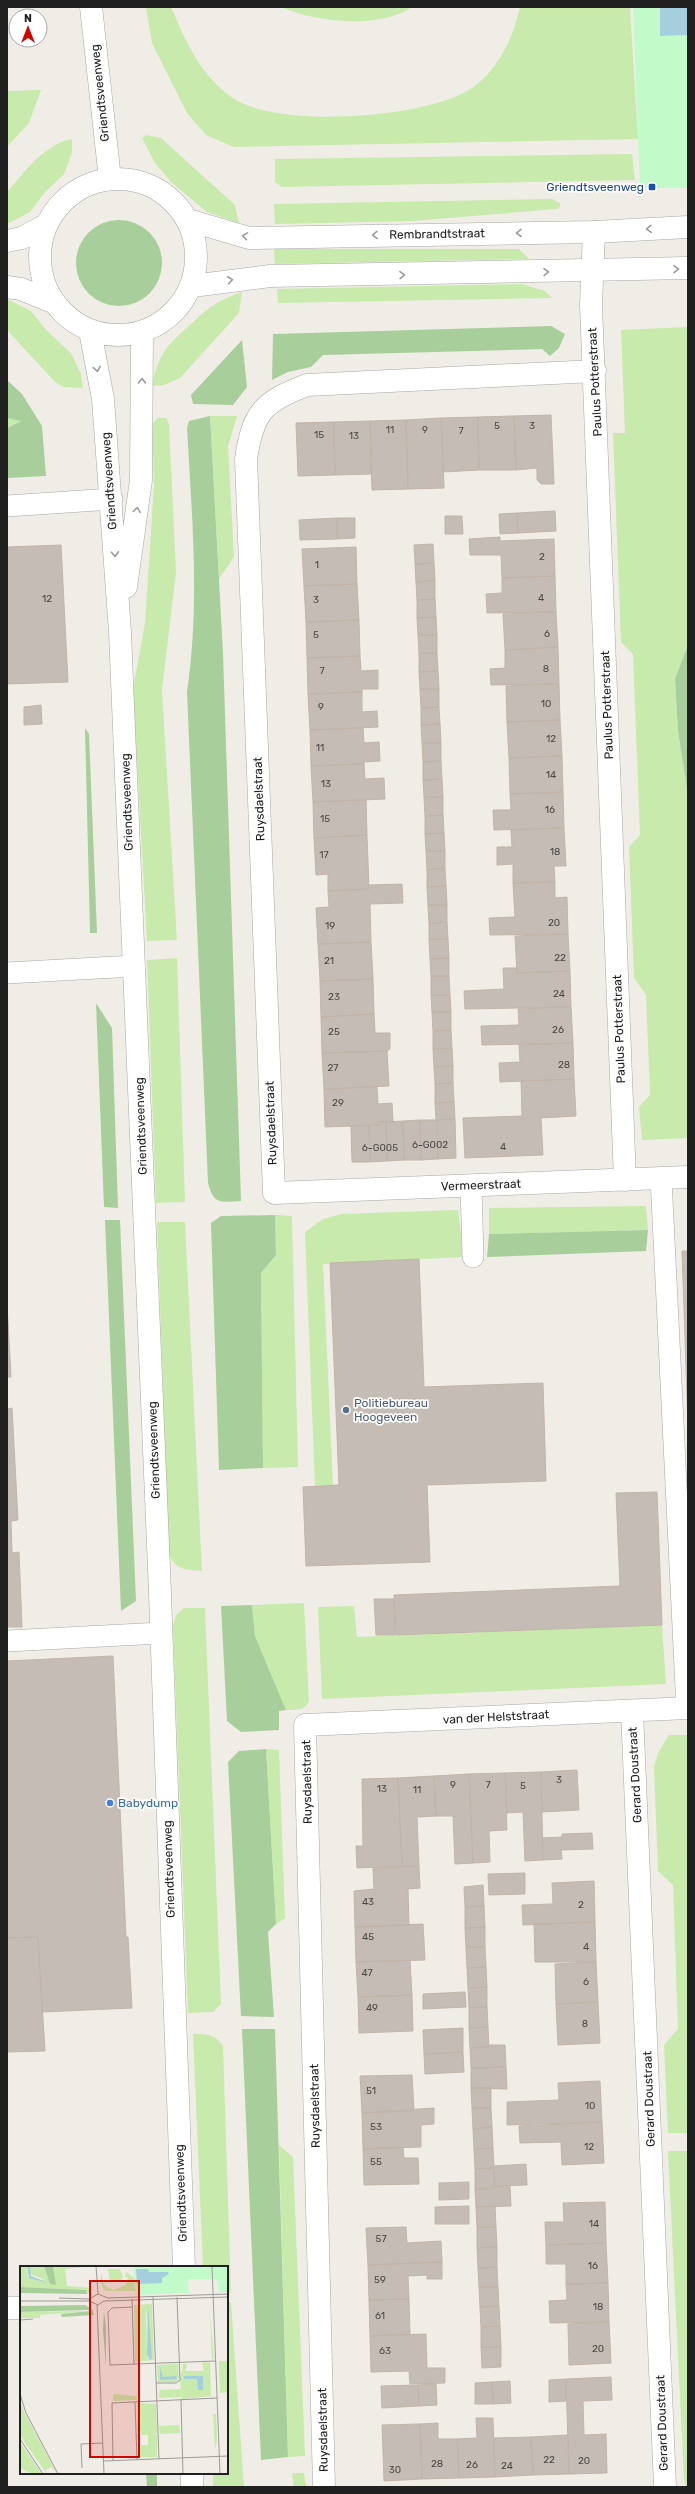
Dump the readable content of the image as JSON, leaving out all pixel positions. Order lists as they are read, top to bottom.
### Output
{
  "streets": {
    "street": [
      "Griendtsveenweg",
      "Rembrandtstraat",
      "Paulus Potterstraat",
      "Ruysdaelstraat",
      "Vermeerstraat",
      "van der Helststraat",
      "Gerard Doustraat"
    ]
  },
  "crossings": [
    ["Rembrandtstraat", "Paulus Potterstraat"],
    ["Paulus Potterstraat", "Ruysdaelstraat"],
    ["Paulus Potterstraat", "Vermeerstraat"],
    ["Ruysdaelstraat", "Vermeerstraat"],
    ["Ruysdaelstraat", "van der Helststraat"],
    ["van der Helststraat", "Gerard Doustraat"]
  ],
  "places": {
    "transit": ["Griendtsveenweg"],
    "other": ["Politiebureau Hoogeveen", "Babydump"]
  },
  "house_numbers": [
    "5",
    "3",
    "11",
    "9",
    "7",
    "15",
    "13",
    "2",
    "1",
    "4",
    "12",
    "3",
    "6",
    "5",
    "8",
    "7",
    "10",
    "9",
    "12",
    "11",
    "14",
    "13",
    "16",
    "15",
    "18",
    "17",
    "20",
    "19",
    "22",
    "21",
    "24",
    "23",
    "26",
    "25",
    "28",
    "27",
    "29",
    "6-G002",
    "4",
    "6-G005",
    "3",
    "9",
    "7",
    "5",
    "13",
    "11",
    "43",
    "2",
    "45",
    "4",
    "47",
    "6",
    "49",
    "8",
    "51",
    "10",
    "53",
    "12",
    "55",
    "14",
    "57",
    "16",
    "59",
    "18",
    "61",
    "20",
    "63",
    "22",
    "20",
    "28",
    "26",
    "24",
    "30"
  ],
  "north": "top"
}
